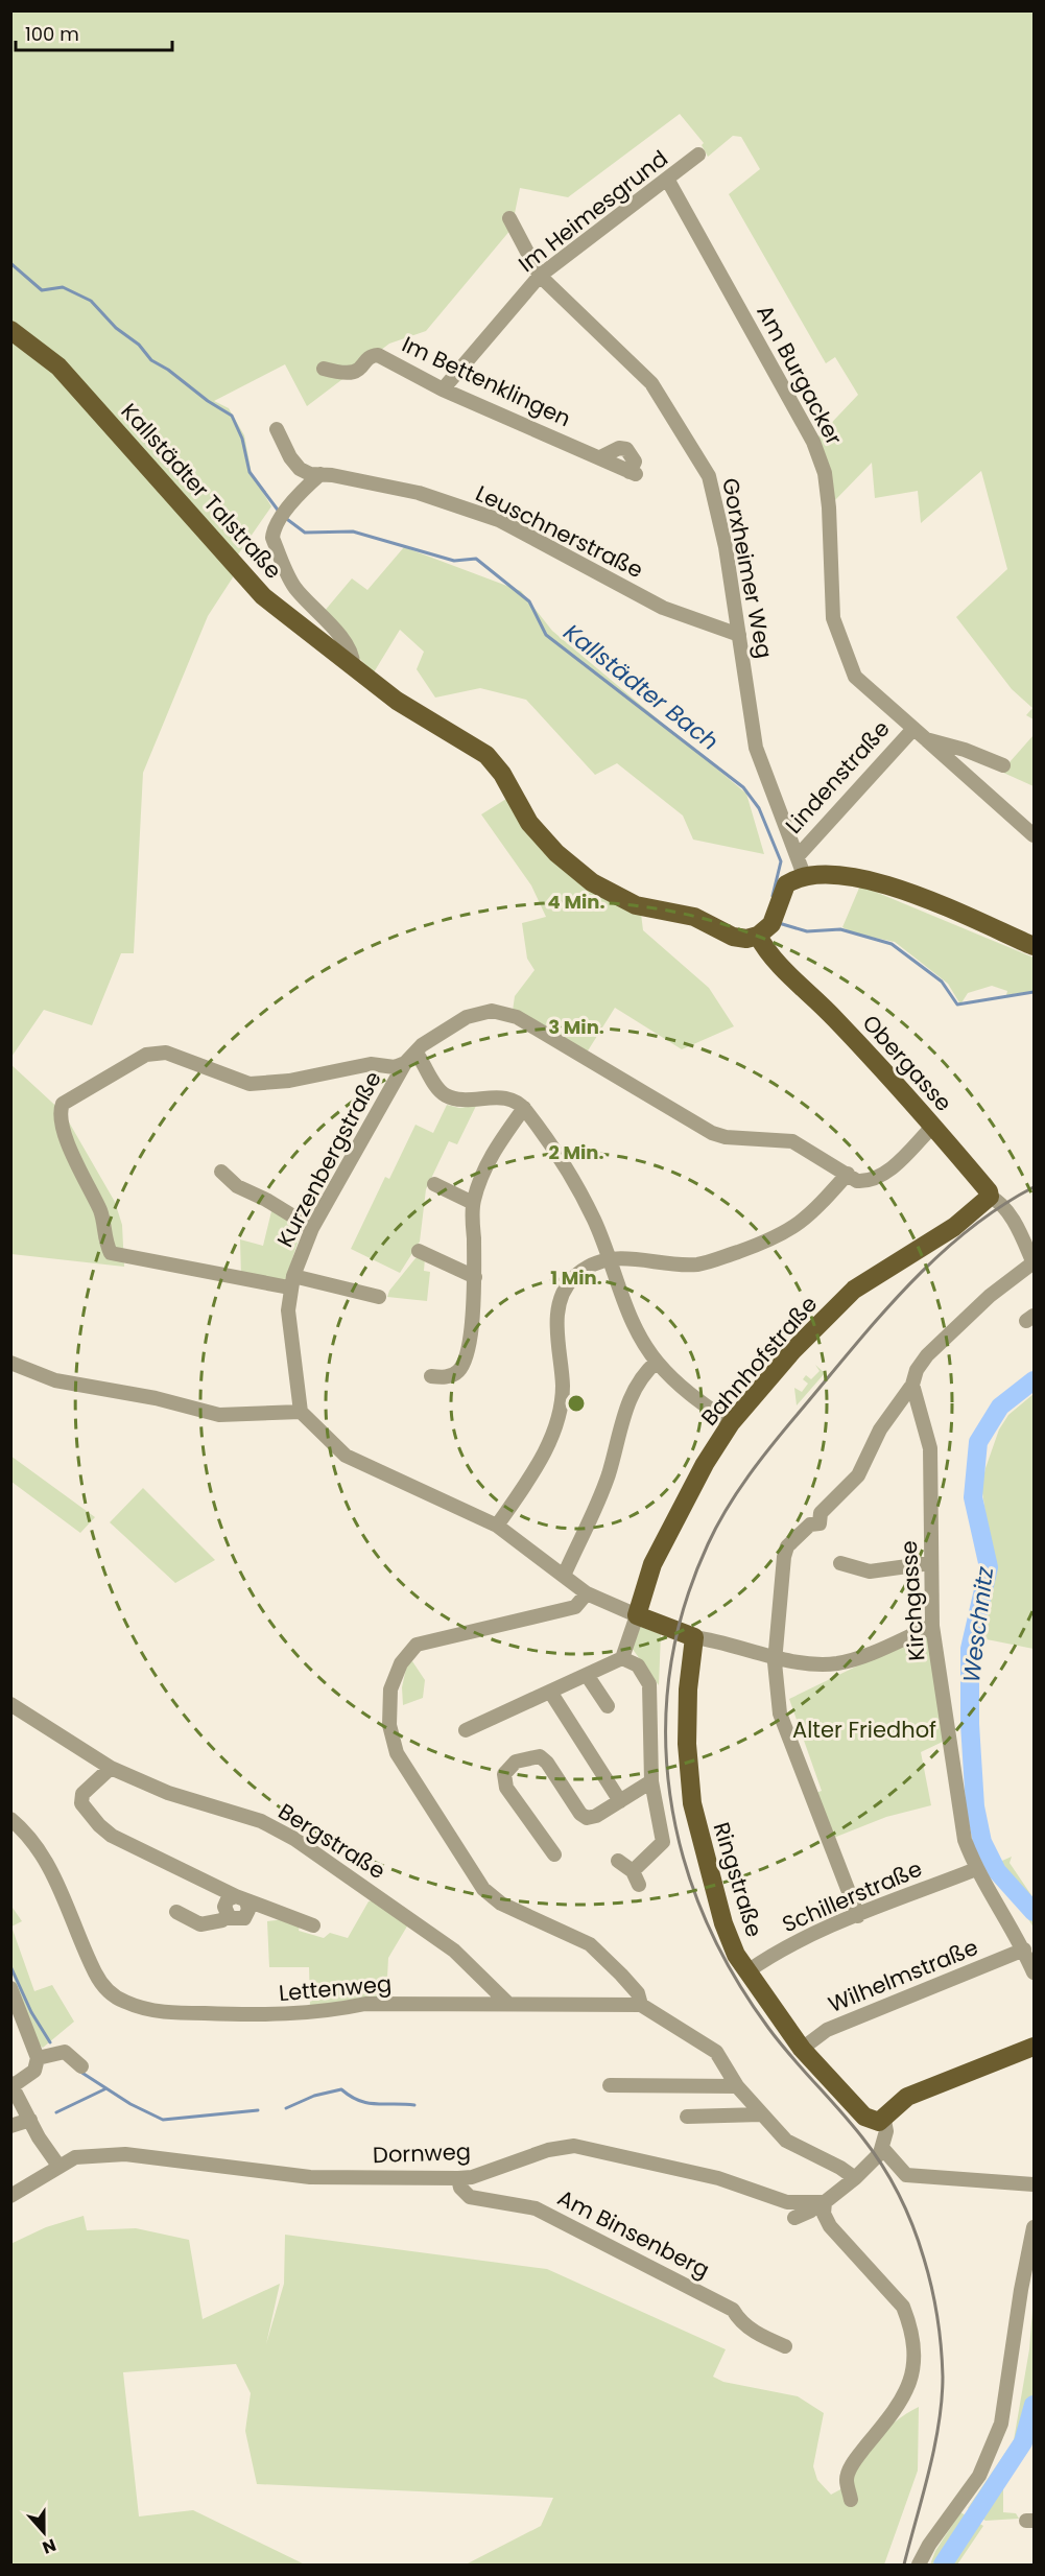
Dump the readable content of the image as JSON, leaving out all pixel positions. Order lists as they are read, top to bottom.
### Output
{
  "streets": {
    "main road": [
      "Kallstädter Talstraße",
      "Obergasse",
      "Bahnhofstraße",
      "Ringstraße"
    ],
    "street": [
      "Im Heimesgrund",
      "Am Burgacker",
      "Im Bettenklingen",
      "Leuschnerstraße",
      "Gorxheimer Weg",
      "Lindenstraße",
      "Kurzenbergstraße",
      "Kirchgasse",
      "Bergstraße",
      "Schillerstraße",
      "Wilhelmstraße",
      "Lettenweg",
      "Dornweg",
      "Am Binsenberg"
    ]
  },
  "crossings": [
    ["Im Heimesgrund", "Am Burgacker"],
    ["Im Heimesgrund", "Im Bettenklingen"],
    ["Im Heimesgrund", "Gorxheimer Weg"],
    ["Am Burgacker", "Lindenstraße"],
    ["Kallstädter Talstraße", "Obergasse"],
    ["Leuschnerstraße", "Gorxheimer Weg"],
    ["Gorxheimer Weg", "Lindenstraße"],
    ["Obergasse", "Bahnhofstraße"],
    ["Kirchgasse", "Schillerstraße"],
    ["Kirchgasse", "Wilhelmstraße"],
    ["Bergstraße", "Lettenweg"],
    ["Ringstraße", "Schillerstraße"],
    ["Ringstraße", "Wilhelmstraße"],
    ["Dornweg", "Am Binsenberg"]
  ],
  "water": ["Kallstädter Bach", "Weschnitz"],
  "parks": ["Alter Friedhof"],
  "scale_bar": "100 m",
  "north": "bottom",
  "rings": [
    "4 Min.",
    "3 Min.",
    "2 Min.",
    "1 Min."
  ]
}
